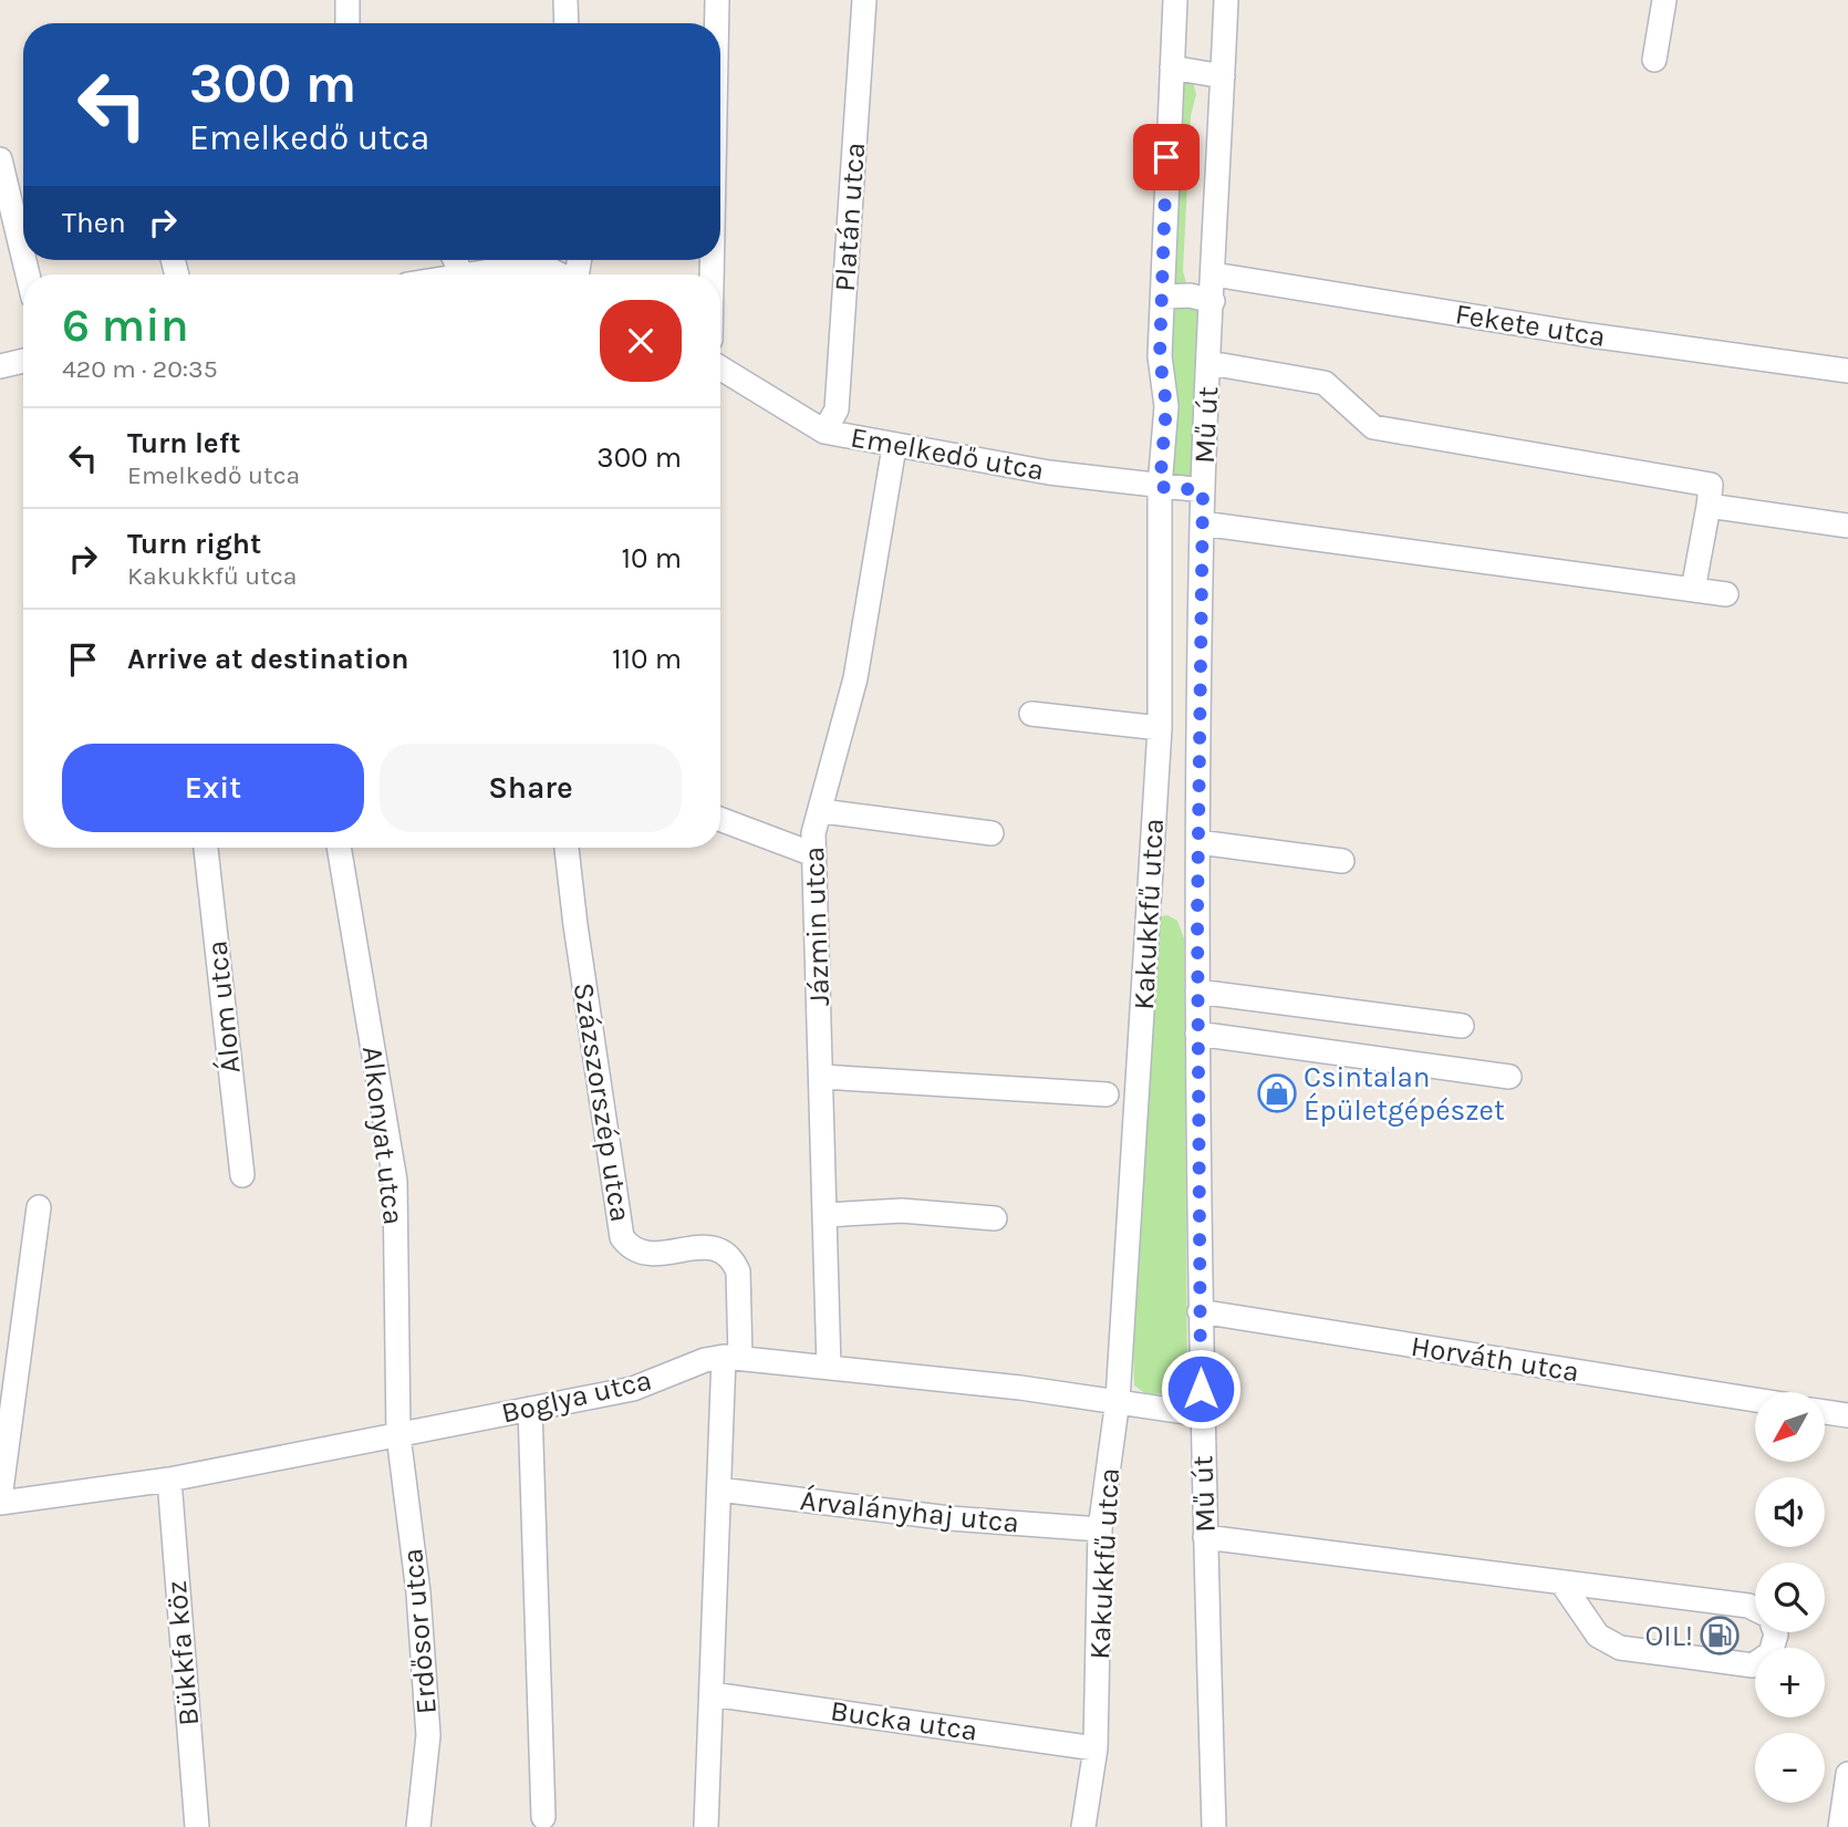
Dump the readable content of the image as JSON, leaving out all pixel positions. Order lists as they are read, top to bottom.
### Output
{
  "streets": {
    "street": [
      "Platán utca",
      "Fekete utca",
      "Mű út",
      "Emelkedő utca",
      "Kakukkfű utca",
      "Jázmin utca",
      "Álom utca",
      "Százszorszép utca",
      "Alkonyat utca",
      "Horváth utca",
      "Boglya utca",
      "Árvalányhaj utca",
      "Erdősor utca",
      "Bükkfa köz",
      "Bucka utca"
    ]
  },
  "crossings": [
    ["Platán utca", "Emelkedő utca"],
    ["Fekete utca", "Mű út"],
    ["Mű út", "Emelkedő utca"],
    ["Mű út", "Horváth utca"],
    ["Mű út", "Boglya utca"],
    ["Emelkedő utca", "Kakukkfű utca"],
    ["Emelkedő utca", "Jázmin utca"],
    ["Kakukkfű utca", "Boglya utca"],
    ["Kakukkfű utca", "Árvalányhaj utca"],
    ["Kakukkfű utca", "Bucka utca"],
    ["Jázmin utca", "Boglya utca"],
    ["Százszorszép utca", "Boglya utca"],
    ["Alkonyat utca", "Boglya utca"],
    ["Alkonyat utca", "Erdősor utca"],
    ["Boglya utca", "Erdősor utca"],
    ["Boglya utca", "Bükkfa köz"]
  ],
  "places": {
    "shop": ["Csintalan Épületgépészet"],
    "fuel station": ["OIL!"]
  },
  "north": "bottom left",
  "page": {
    "turn": ["300 m", "Emelkedő utca"],
    "then": "Then",
    "heading": ["6 min", "420 m · 20:35"],
    "list": [
      {
        "name": "Turn left",
        "note": "Emelkedő utca",
        "value": "300 m"
      },
      {
        "name": "Turn right",
        "note": "Kakukkfű utca",
        "value": "10 m"
      },
      {
        "name": "Arrive at destination",
        "value": "110 m"
      }
    ],
    "buttons": ["Exit", "Share"],
    "map_buttons": ["+", "−"]
  }
}
